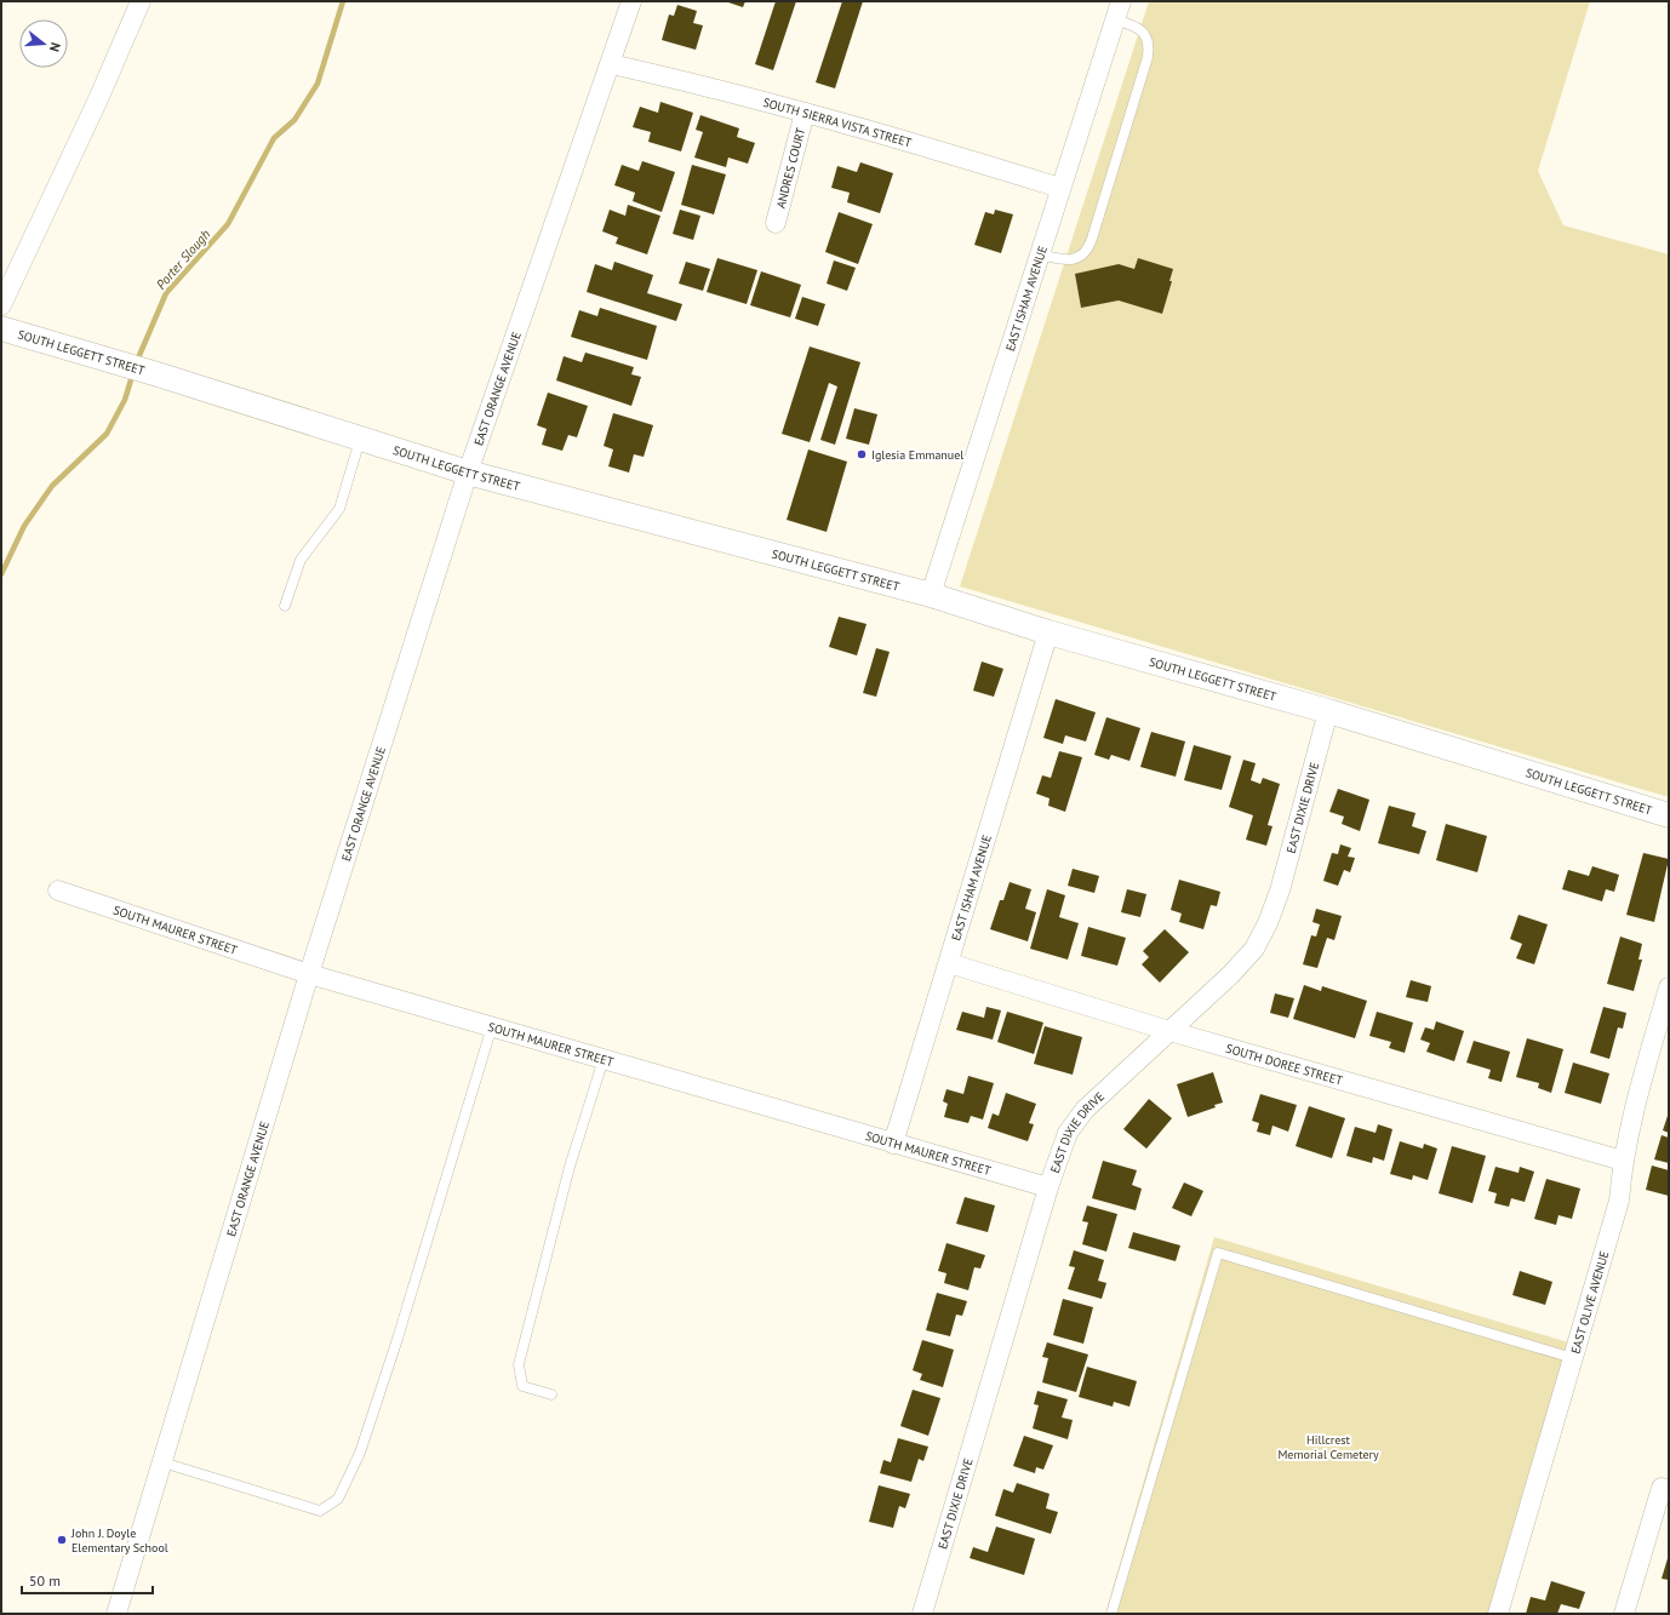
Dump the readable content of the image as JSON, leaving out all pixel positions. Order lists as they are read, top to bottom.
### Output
{
  "streets": {
    "street": [
      "SOUTH SIERRA VISTA STREET",
      "ANDRES COURT",
      "EAST ISHAM AVENUE",
      "SOUTH LEGGETT STREET",
      "EAST ORANGE AVENUE",
      "EAST DIXIE DRIVE",
      "SOUTH MAURER STREET",
      "SOUTH DOREE STREET",
      "EAST OLIVE AVENUE"
    ]
  },
  "crossings": [
    ["SOUTH SIERRA VISTA STREET", "ANDRES COURT"],
    ["SOUTH SIERRA VISTA STREET", "EAST ISHAM AVENUE"],
    ["SOUTH SIERRA VISTA STREET", "EAST ORANGE AVENUE"],
    ["EAST ISHAM AVENUE", "SOUTH LEGGETT STREET"],
    ["EAST ISHAM AVENUE", "SOUTH MAURER STREET"],
    ["EAST ISHAM AVENUE", "SOUTH DOREE STREET"],
    ["SOUTH LEGGETT STREET", "EAST ORANGE AVENUE"],
    ["SOUTH LEGGETT STREET", "EAST DIXIE DRIVE"],
    ["EAST ORANGE AVENUE", "SOUTH MAURER STREET"],
    ["EAST DIXIE DRIVE", "SOUTH MAURER STREET"],
    ["EAST DIXIE DRIVE", "SOUTH DOREE STREET"],
    ["SOUTH DOREE STREET", "EAST OLIVE AVENUE"]
  ],
  "water": ["Porter Slough"],
  "parks": ["Hillcrest Memorial Cemetery"],
  "places": ["Iglesia Emmanuel", "John J. Doyle Elementary School"],
  "scale_bar": "50 m",
  "north": "right"
}
